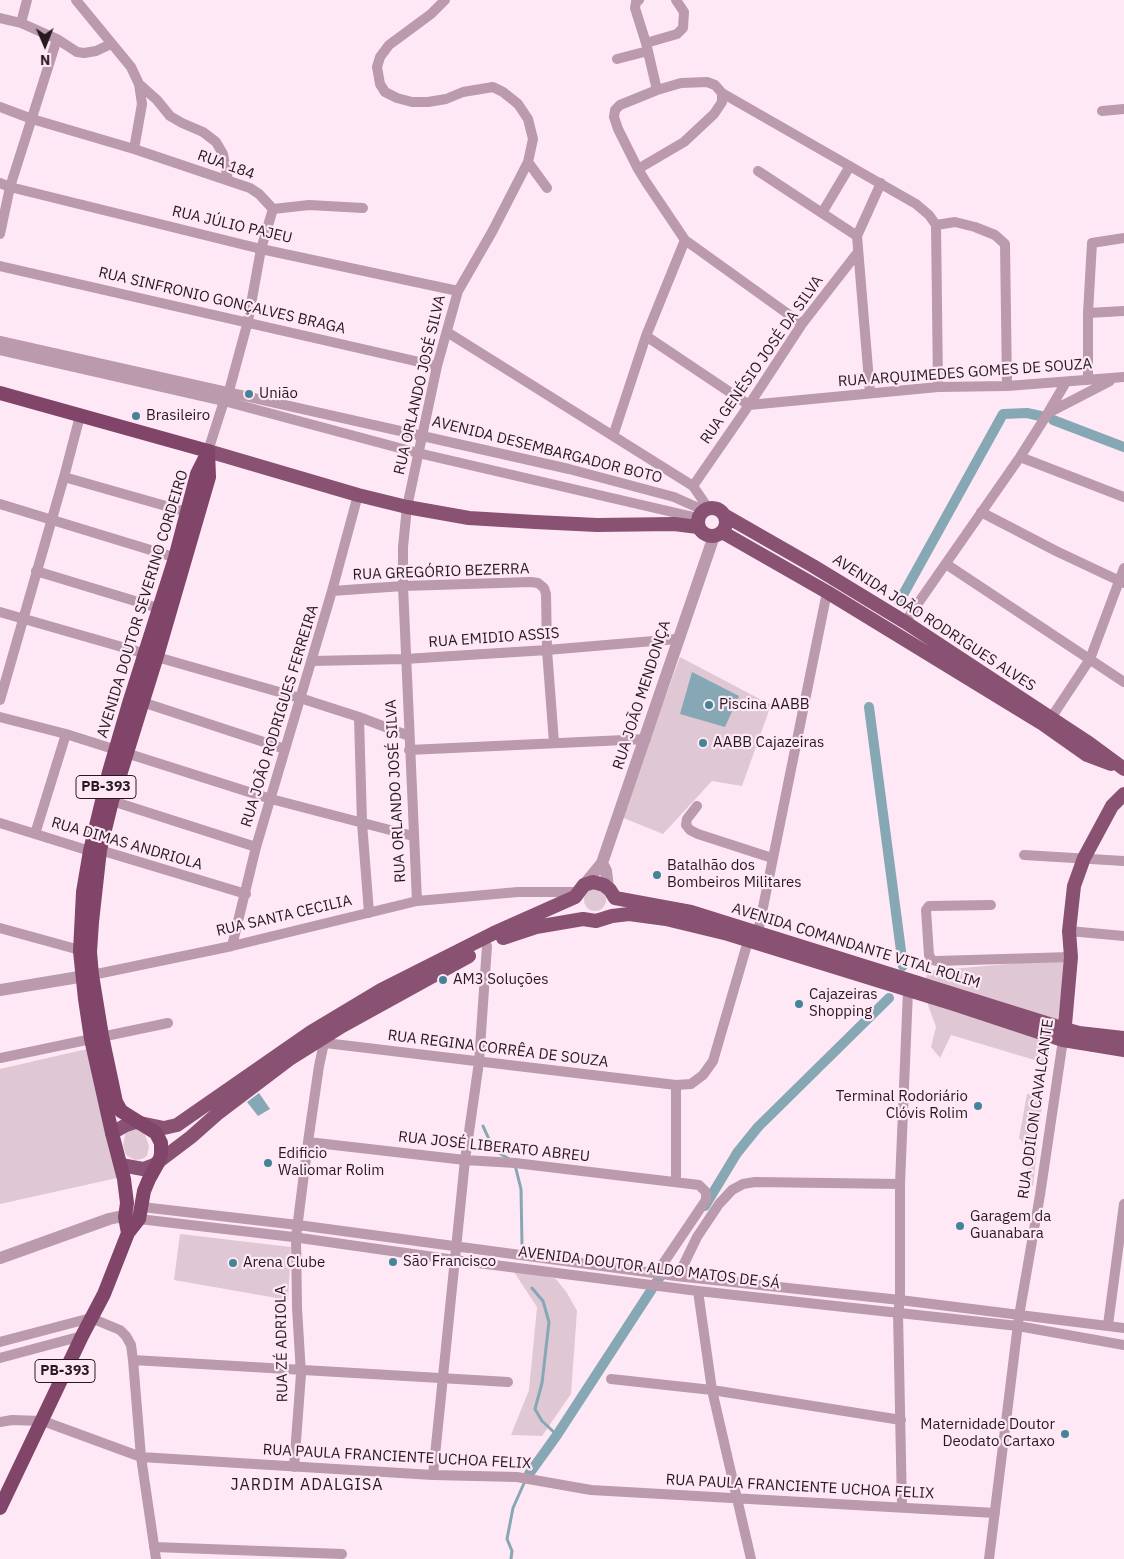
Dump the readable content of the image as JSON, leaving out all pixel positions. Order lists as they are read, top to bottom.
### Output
{
  "streets": {
    "highway": ["AVENIDA DOUTOR SEVERINO CORDEIRO", "PB-393"],
    "main road": ["AVENIDA JOÃO RODRIGUES ALVES", "AVENIDA COMANDANTE VITAL ROLIM", "RUA ODILON CAVALCANTE"],
    "street": [
      "RUA 184",
      "RUA JÚLIO PAJEU",
      "RUA SINFRONIO GONÇALVES BRAGA",
      "RUA GENÉSIO JOSÉ DA SILVA",
      "RUA ARQUIMEDES GOMES DE SOUZA",
      "RUA ORLANDO JOSÉ SILVA",
      "AVENIDA DESEMBARGADOR BOTO",
      "RUA GREGÓRIO BEZERRA",
      "RUA EMIDIO ASSIS",
      "RUA JOÃO MENDONÇA",
      "RUA JOÃO RODRIGUES FERREIRA",
      "RUA DIMAS ANDRIOLA",
      "RUA SANTA CECILIA",
      "RUA REGINA CORRÊA DE SOUZA",
      "RUA JOSÉ LIBERATO ABREU",
      "AVENIDA DOUTOR ALDO MATOS DE SÁ",
      "RUA ZÉ ADRIOLA",
      "RUA PAULA FRANCIENTE UCHOA FELIX"
    ]
  },
  "crossings": [
    ["RUA JÚLIO PAJEU", "RUA ORLANDO JOSÉ SILVA"],
    ["RUA SINFRONIO GONÇALVES BRAGA", "RUA ORLANDO JOSÉ SILVA"],
    ["RUA GENÉSIO JOSÉ DA SILVA", "RUA ARQUIMEDES GOMES DE SOUZA"],
    ["RUA ORLANDO JOSÉ SILVA", "AVENIDA DESEMBARGADOR BOTO"],
    ["RUA ORLANDO JOSÉ SILVA", "RUA GREGÓRIO BEZERRA"],
    ["RUA ORLANDO JOSÉ SILVA", "RUA EMIDIO ASSIS"],
    ["RUA ORLANDO JOSÉ SILVA", "RUA SANTA CECILIA"],
    ["AVENIDA DESEMBARGADOR BOTO", "AVENIDA JOÃO RODRIGUES ALVES"],
    ["AVENIDA DESEMBARGADOR BOTO", "RUA JOÃO MENDONÇA"],
    ["RUA GREGÓRIO BEZERRA", "RUA EMIDIO ASSIS"],
    ["RUA GREGÓRIO BEZERRA", "RUA JOÃO RODRIGUES FERREIRA"],
    ["AVENIDA DOUTOR SEVERINO CORDEIRO", "PB-393"],
    ["AVENIDA DOUTOR SEVERINO CORDEIRO", "RUA DIMAS ANDRIOLA"],
    ["AVENIDA DOUTOR SEVERINO CORDEIRO", "RUA SANTA CECILIA"],
    ["AVENIDA DOUTOR SEVERINO CORDEIRO", "AVENIDA COMANDANTE VITAL ROLIM"],
    ["AVENIDA JOÃO RODRIGUES ALVES", "RUA JOÃO MENDONÇA"],
    ["RUA EMIDIO ASSIS", "RUA JOÃO MENDONÇA"],
    ["RUA EMIDIO ASSIS", "RUA JOÃO RODRIGUES FERREIRA"],
    ["RUA JOÃO RODRIGUES FERREIRA", "RUA DIMAS ANDRIOLA"],
    ["RUA JOÃO RODRIGUES FERREIRA", "RUA SANTA CECILIA"],
    ["PB-393", "AVENIDA COMANDANTE VITAL ROLIM"],
    ["PB-393", "AVENIDA DOUTOR ALDO MATOS DE SÁ"],
    ["PB-393", "RUA PAULA FRANCIENTE UCHOA FELIX"],
    ["RUA SANTA CECILIA", "AVENIDA COMANDANTE VITAL ROLIM"],
    ["AVENIDA COMANDANTE VITAL ROLIM", "RUA REGINA CORRÊA DE SOUZA"],
    ["AVENIDA COMANDANTE VITAL ROLIM", "RUA ODILON CAVALCANTE"],
    ["AVENIDA COMANDANTE VITAL ROLIM", "RUA ZÉ ADRIOLA"],
    ["RUA REGINA CORRÊA DE SOUZA", "RUA ZÉ ADRIOLA"],
    ["RUA ODILON CAVALCANTE", "AVENIDA DOUTOR ALDO MATOS DE SÁ"],
    ["RUA ODILON CAVALCANTE", "RUA PAULA FRANCIENTE UCHOA FELIX"],
    ["RUA JOSÉ LIBERATO ABREU", "AVENIDA DOUTOR ALDO MATOS DE SÁ"],
    ["RUA JOSÉ LIBERATO ABREU", "RUA ZÉ ADRIOLA"],
    ["AVENIDA DOUTOR ALDO MATOS DE SÁ", "RUA ZÉ ADRIOLA"],
    ["RUA ZÉ ADRIOLA", "RUA PAULA FRANCIENTE UCHOA FELIX"]
  ],
  "districts": ["JARDIM ADALGISA"],
  "places": [
    "União",
    "Brasileiro",
    "Piscina AABB",
    "AABB Cajazeiras",
    "Batalhão dos Bombeiros Militares",
    "AM3 Soluções",
    "Cajazeiras Shopping",
    "Terminal Rodoriário Clóvis Rolim",
    "Edificio Waliomar Rolim",
    "Garagem da Guanabara",
    "São Francisco",
    "Arena Clube",
    "Maternidade Doutor Deodato Cartaxo"
  ],
  "north": "bottom"
}
